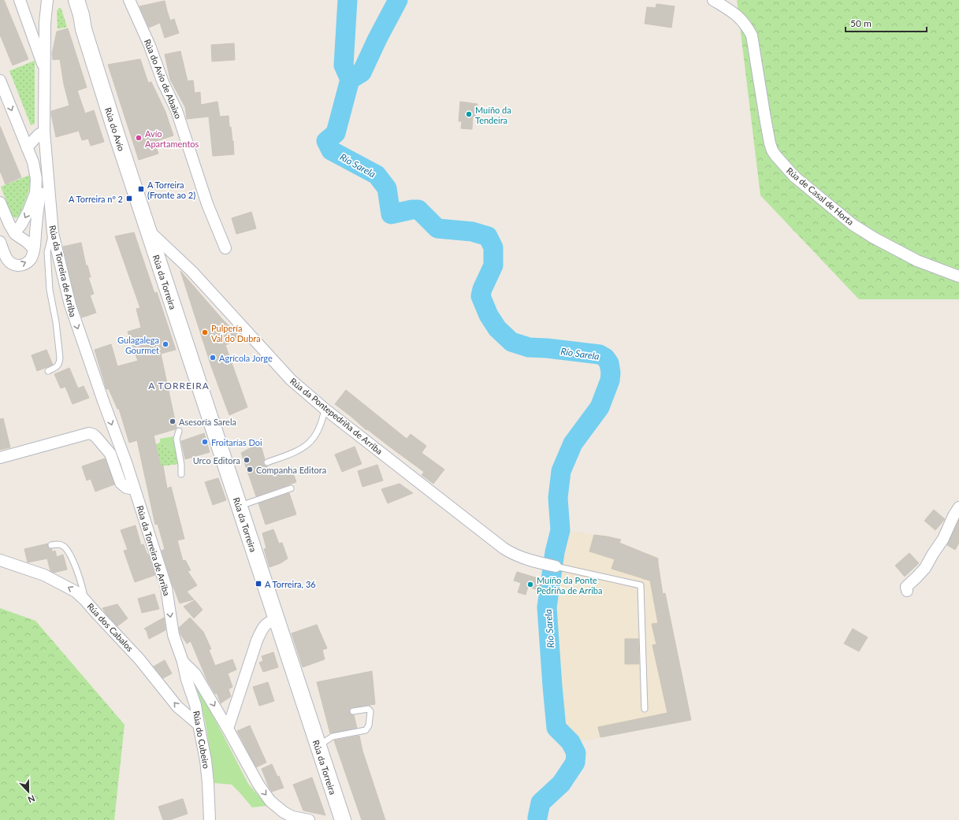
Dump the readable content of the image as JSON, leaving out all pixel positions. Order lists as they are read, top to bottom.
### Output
{
  "streets": {
    "main road": ["Rúa do Avío", "Rúa da Torreira"],
    "street": [
      "Rúa do Avío de Abaixo",
      "Rúa de Casal de Horta",
      "Rúa da Torreira de Arriba",
      "Rúa da Pontepedriña de Arriba",
      "Rúa dos Cabalos",
      "Rúa do Cubeiro"
    ]
  },
  "crossings": [
    ["Rúa do Avío", "Rúa da Torreira"],
    ["Rúa do Avío", "Rúa da Pontepedriña de Arriba"],
    ["Rúa da Torreira de Arriba", "Rúa do Cubeiro"],
    ["Rúa da Torreira", "Rúa da Pontepedriña de Arriba"],
    ["Rúa dos Cabalos", "Rúa do Cubeiro"]
  ],
  "one_way": ["Rúa da Torreira de Arriba", "Rúa dos Cabalos"],
  "districts": ["A TORREIRA"],
  "water": ["Río Sarela"],
  "places": {
    "other": [
      "Muíño da Tendeira",
      "Avío Apartamentos",
      "Pulpería Val do Dubra",
      "Gulagalega Gourmet",
      "Agrícola Jorge",
      "Asesoría Sarela",
      "Froitarías Doi",
      "Urco Editora",
      "Companha Editora",
      "Muíño da Ponte Pedriña de Arriba"
    ],
    "transit": ["A Torreira (Fronte ao 2)", "A Torreira nº 2", "A Torreira, 36"]
  },
  "scale_bar": "50 m",
  "north": "bottom"
}
